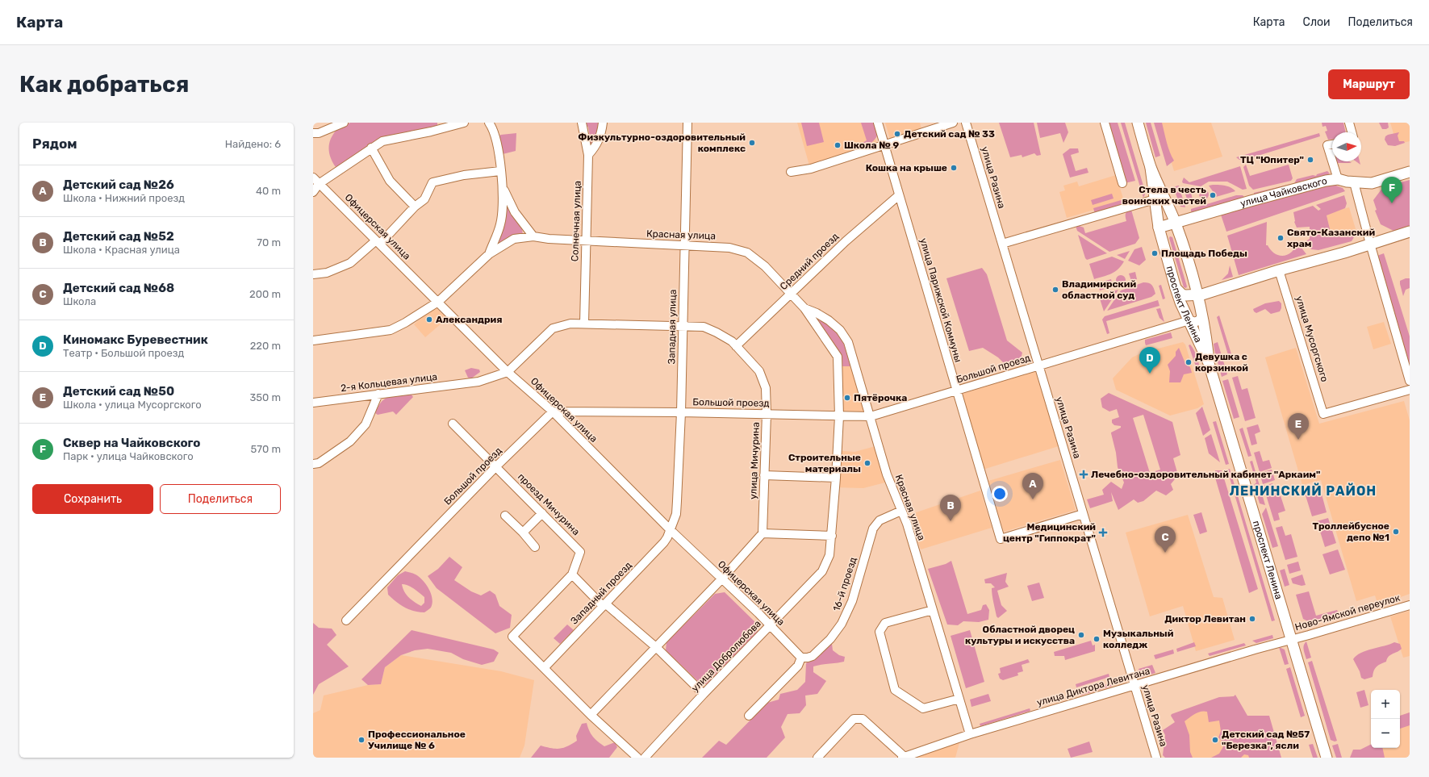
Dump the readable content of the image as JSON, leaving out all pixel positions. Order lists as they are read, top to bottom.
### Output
{
  "streets": {
    "main road": ["улица Чайковского", "проспект Ленина"],
    "street": [
      "улица Разина",
      "Солнечная улица",
      "Офицерская улица",
      "Красная улица",
      "Средний проезд",
      "улица Парижской Коммуны",
      "Западная улица",
      "улица Мусоргского",
      "Большой проезд",
      "2-я Кольцевая улица",
      "улица Мичурина",
      "проезд Мичурина",
      "16-й проезд",
      "Западный проезд",
      "Ново-Ямской переулок",
      "улица Добролюбова",
      "улица Диктора Левитана"
    ]
  },
  "crossings": [
    ["улица Разина", "улица Парижской Коммуны"],
    ["улица Разина", "Большой проезд"],
    ["улица Разина", "улица Диктора Левитана"],
    ["улица Чайковского", "проспект Ленина"],
    ["Солнечная улица", "Красная улица"],
    ["Солнечная улица", "улица Мичурина"],
    ["Офицерская улица", "Западная улица"],
    ["Офицерская улица", "Большой проезд"],
    ["Офицерская улица", "улица Мичурина"],
    ["Офицерская улица", "16-й проезд"],
    ["Офицерская улица", "Западный проезд"],
    ["Офицерская улица", "улица Добролюбова"],
    ["Красная улица", "Средний проезд"],
    ["Красная улица", "Западная улица"],
    ["Красная улица", "Большой проезд"],
    ["Красная улица", "16-й проезд"],
    ["Красная улица", "улица Добролюбова"],
    ["Красная улица", "улица Диктора Левитана"],
    ["Средний проезд", "улица Парижской Коммуны"],
    ["Средний проезд", "улица Мичурина"],
    ["улица Парижской Коммуны", "Большой проезд"],
    ["проспект Ленина", "Большой проезд"],
    ["проспект Ленина", "Ново-Ямской переулок"],
    ["проспект Ленина", "улица Диктора Левитана"],
    ["Западная улица", "Большой проезд"],
    ["Западная улица", "улица Мичурина"],
    ["Западная улица", "Западный проезд"],
    ["Большой проезд", "улица Мичурина"],
    ["Большой проезд", "проезд Мичурина"],
    ["Большой проезд", "улица Добролюбова"],
    ["2-я Кольцевая улица", "улица Мичурина"],
    ["Ново-Ямской переулок", "улица Диктора Левитана"]
  ],
  "districts": ["ЛЕНИНСКИЙ РАЙОН"],
  "places": {
    "other": [
      "Детский сад № 33",
      "Физкультурно-оздоровительный комплекс",
      "Школа № 9",
      "ТЦ \"Юпитер\"",
      "Кошка на крыше",
      "Стела в честь воинских частей",
      "Свято-Казанский храм",
      "Площадь Победы",
      "Владимирский областной суд",
      "Александрия",
      "Девушка с корзинкой",
      "Пятёрочка",
      "Строительные материалы",
      "Троллейбусное депо №1",
      "Диктор Левитан",
      "Областной дворец культуры и искусства",
      "Музыкальный колледж",
      "Профессиональное Училище № 6",
      "Детский сад №57 \"Березка\", ясли"
    ],
    "health": ["Лечебно-оздоровительный кабинет \"Аркаим\"", "Медицинский центр \"Гиппократ\""]
  },
  "north": "right",
  "page": {
    "header": "Карта",
    "nav": ["Карта", "Слои", "Поделиться"],
    "buttons": [
      "Маршрут",
      ["Сохранить", "Поделиться"]
    ],
    "title": "Как добраться",
    "heading": ["Рядом", "Найдено: 6"],
    "list": [
      {
        "mark": "A",
        "name": "Детский сад №26",
        "note": "Школа · Нижний проезд",
        "value": "40 m"
      },
      {
        "mark": "B",
        "name": "Детский сад №52",
        "note": "Школа · Красная улица",
        "value": "70 m"
      },
      {
        "mark": "C",
        "name": "Детский сад №68",
        "note": "Школа",
        "value": "200 m"
      },
      {
        "mark": "D",
        "name": "Киномакс Буревестник",
        "note": "Театр · Большой проезд",
        "value": "220 m"
      },
      {
        "mark": "E",
        "name": "Детский сад №50",
        "note": "Школа · улица Мусоргского",
        "value": "350 m"
      },
      {
        "mark": "F",
        "name": "Сквер на Чайковского",
        "note": "Парк · улица Чайковского",
        "value": "570 m"
      }
    ],
    "pins": [
      "F",
      "D",
      "E",
      "A",
      "B",
      "C"
    ],
    "map_buttons": ["+", "−"]
  }
}
